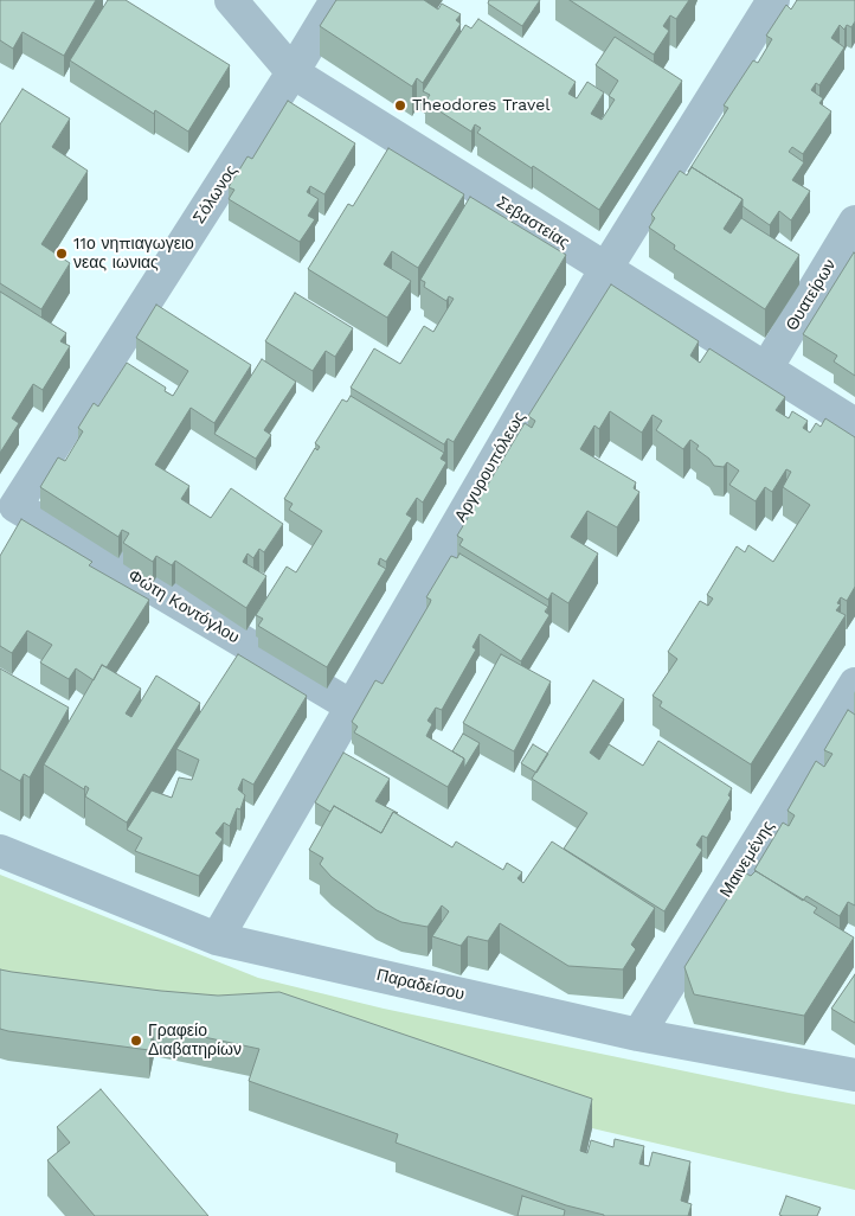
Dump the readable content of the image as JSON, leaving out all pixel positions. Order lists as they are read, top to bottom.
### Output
{
  "streets": {
    "street": [
      "Σόλωνος",
      "Σεβαστείας",
      "Θυατείρων",
      "Αργυρουπόλεως",
      "Φώτη Κοντόγλου",
      "Μαινεμένης",
      "Παραδείσου"
    ]
  },
  "crossings": [
    ["Σόλωνος", "Σεβαστείας"],
    ["Σόλωνος", "Φώτη Κοντόγλου"],
    ["Σεβαστείας", "Θυατείρων"],
    ["Σεβαστείας", "Αργυρουπόλεως"],
    ["Αργυρουπόλεως", "Φώτη Κοντόγλου"],
    ["Αργυρουπόλεως", "Παραδείσου"],
    ["Μαινεμένης", "Παραδείσου"]
  ],
  "places": ["Theodores Travel", "11ο νηπιαγωγειο νεας ιωνιας", "Γραφείο Διαβατηρίων"]
}
